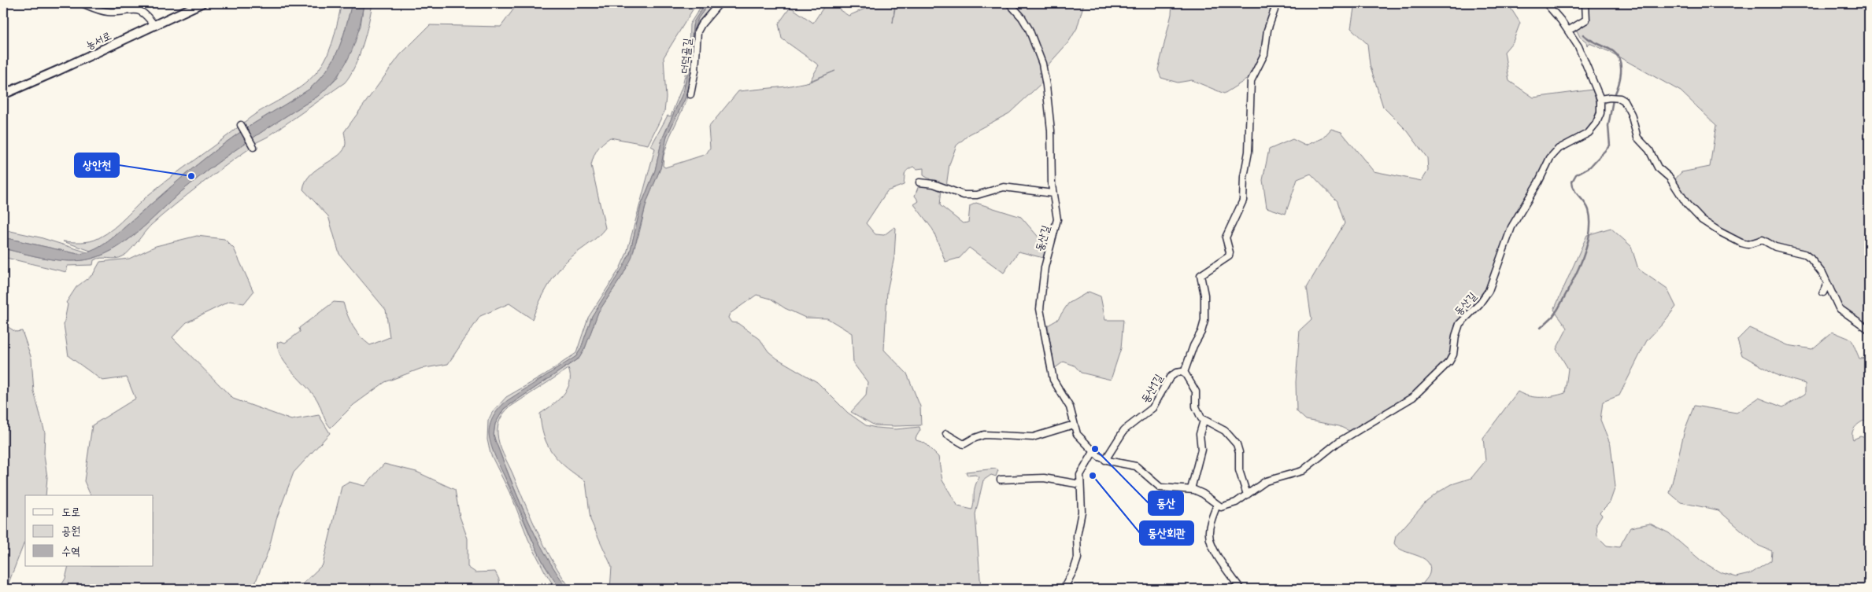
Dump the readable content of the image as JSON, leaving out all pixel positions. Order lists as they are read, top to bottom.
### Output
{
  "streets": {
    "street": [
      "농서로",
      "더덕골길",
      "동산길",
      "동산1길"
    ]
  },
  "crossings": [
    ["동산길", "동산1길"]
  ],
  "places": ["상안천", "동산", "동산회관"],
  "legend": ["도로", "공원", "수역"]
}
